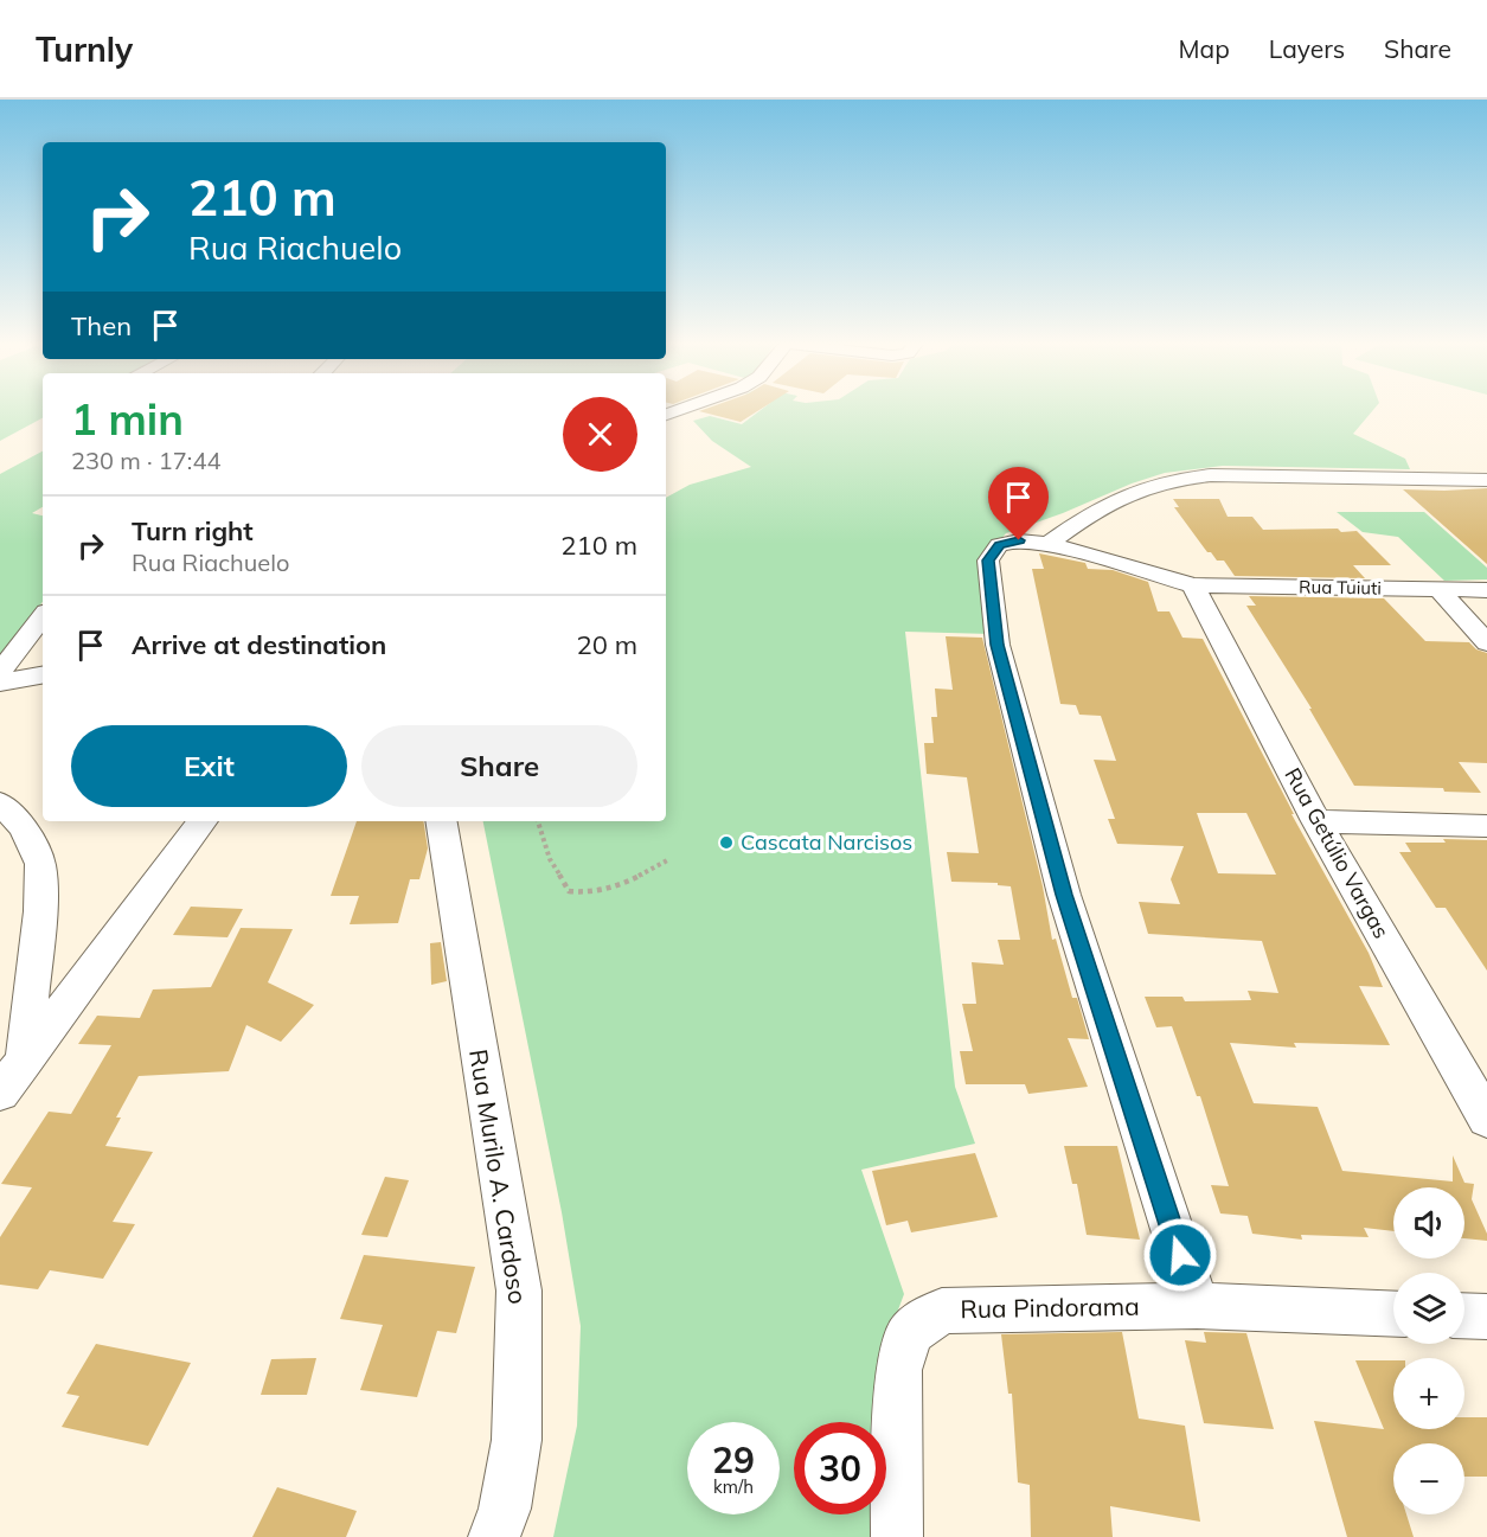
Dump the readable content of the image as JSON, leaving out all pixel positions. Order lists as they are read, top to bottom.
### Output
{
  "streets": {
    "street": [
      "Rua Tuiuti",
      "Rua Getúlio Vargas",
      "Rua Murilo A. Cardoso",
      "Rua Pindorama"
    ]
  },
  "crossings": [
    ["Rua Tuiuti", "Rua Getúlio Vargas"],
    ["Rua Tuiuti", "Rua Pindorama"]
  ],
  "places": ["Cascata Narcisos"],
  "page": {
    "header": "Turnly",
    "nav": ["Map", "Layers", "Share"],
    "turn": ["210 m", "Rua Riachuelo"],
    "then": "Then",
    "heading": ["1 min", "230 m · 17:44"],
    "list": [
      {
        "name": "Turn right",
        "note": "Rua Riachuelo",
        "value": "210 m"
      },
      {
        "name": "Arrive at destination",
        "value": "20 m"
      }
    ],
    "buttons": ["Exit", "Share"],
    "map_buttons": ["+", "−"],
    "speed": "29 km/h",
    "limit": "30"
  }
}
